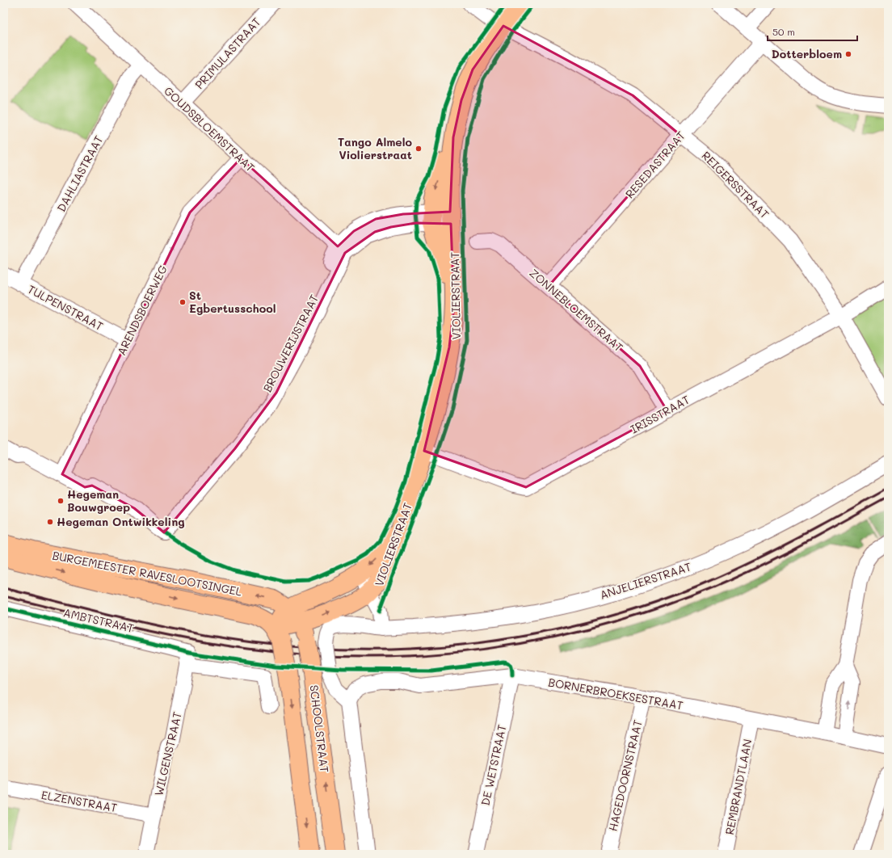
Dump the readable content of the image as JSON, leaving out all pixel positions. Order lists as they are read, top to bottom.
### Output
{
  "streets": {
    "main road": ["VIOLIERSTRAAT", "BURGEMEESTER RAVESLOOTSINGEL", "SCHOOLSTRAAT"],
    "street": [
      "PRIMULASTRAAT",
      "GOUDSBLOEMSTRAAT",
      "RESEDASTRAAT",
      "DAHLIASTRAAT",
      "REIGERSSTRAAT",
      "TULPENSTRAAT",
      "ARENDSBOERWEG",
      "ZONNEBLOEMSTRAAT",
      "BROUWERIJSTRAAT",
      "IRISSTRAAT",
      "ANJELIERSTRAAT",
      "AMBTSTRAAT",
      "BORNERBROEKSESTRAAT",
      "WILGENSTRAAT",
      "DE WETSTRAAT",
      "HAGEDOORNSTRAAT",
      "REMBRANDTLAAN",
      "ELZENSTRAAT"
    ]
  },
  "crossings": [
    ["PRIMULASTRAAT", "GOUDSBLOEMSTRAAT"],
    ["GOUDSBLOEMSTRAAT", "DAHLIASTRAAT"],
    ["GOUDSBLOEMSTRAAT", "ARENDSBOERWEG"],
    ["GOUDSBLOEMSTRAAT", "BROUWERIJSTRAAT"],
    ["RESEDASTRAAT", "REIGERSSTRAAT"],
    ["RESEDASTRAAT", "ZONNEBLOEMSTRAAT"],
    ["DAHLIASTRAAT", "TULPENSTRAAT"],
    ["REIGERSSTRAAT", "VIOLIERSTRAAT"],
    ["REIGERSSTRAAT", "IRISSTRAAT"],
    ["VIOLIERSTRAAT", "BROUWERIJSTRAAT"],
    ["VIOLIERSTRAAT", "IRISSTRAAT"],
    ["VIOLIERSTRAAT", "BURGEMEESTER RAVESLOOTSINGEL"],
    ["VIOLIERSTRAAT", "SCHOOLSTRAAT"],
    ["TULPENSTRAAT", "ARENDSBOERWEG"],
    ["ARENDSBOERWEG", "BROUWERIJSTRAAT"],
    ["ZONNEBLOEMSTRAAT", "IRISSTRAAT"],
    ["BURGEMEESTER RAVESLOOTSINGEL", "SCHOOLSTRAAT"],
    ["ANJELIERSTRAAT", "SCHOOLSTRAAT"],
    ["AMBTSTRAAT", "WILGENSTRAAT"],
    ["BORNERBROEKSESTRAAT", "SCHOOLSTRAAT"],
    ["BORNERBROEKSESTRAAT", "DE WETSTRAAT"],
    ["BORNERBROEKSESTRAAT", "HAGEDOORNSTRAAT"],
    ["BORNERBROEKSESTRAAT", "REMBRANDTLAAN"],
    ["WILGENSTRAAT", "ELZENSTRAAT"]
  ],
  "one_way": ["ARENDSBOERWEG"],
  "places": [
    "Dotterbloem",
    "Tango Almelo Violierstraat",
    "St Egbertusschool",
    "Hegeman Bouwgroep",
    "Hegeman Ontwikkeling"
  ],
  "scale_bar": "50 m"
}
